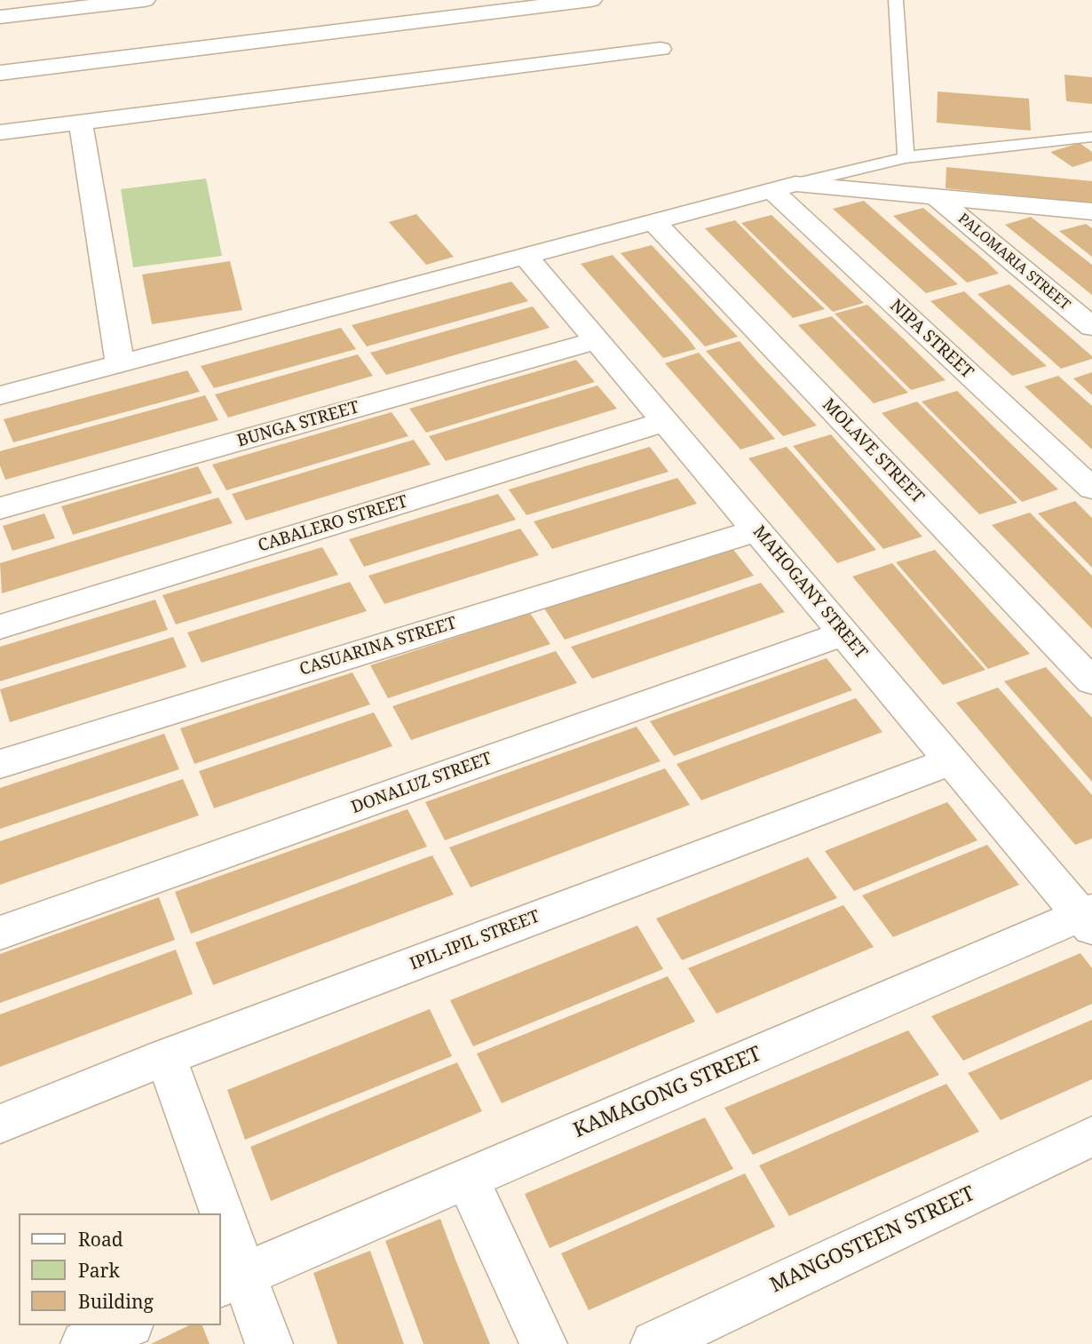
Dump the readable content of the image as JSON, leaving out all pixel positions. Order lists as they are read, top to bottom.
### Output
{
  "streets": {
    "street": [
      "PALOMARIA STREET",
      "NIPA STREET",
      "BUNGA STREET",
      "MOLAVE STREET",
      "CABALERO STREET",
      "MAHOGANY STREET",
      "CASUARINA STREET",
      "DONALUZ STREET",
      "IPIL-IPIL STREET",
      "KAMAGONG STREET",
      "MANGOSTEEN STREET"
    ]
  },
  "crossings": [
    ["BUNGA STREET", "MAHOGANY STREET"],
    ["CABALERO STREET", "MAHOGANY STREET"],
    ["MAHOGANY STREET", "CASUARINA STREET"],
    ["MAHOGANY STREET", "DONALUZ STREET"],
    ["MAHOGANY STREET", "IPIL-IPIL STREET"],
    ["MAHOGANY STREET", "KAMAGONG STREET"]
  ],
  "legend": ["Road", "Park", "Building"]
}
